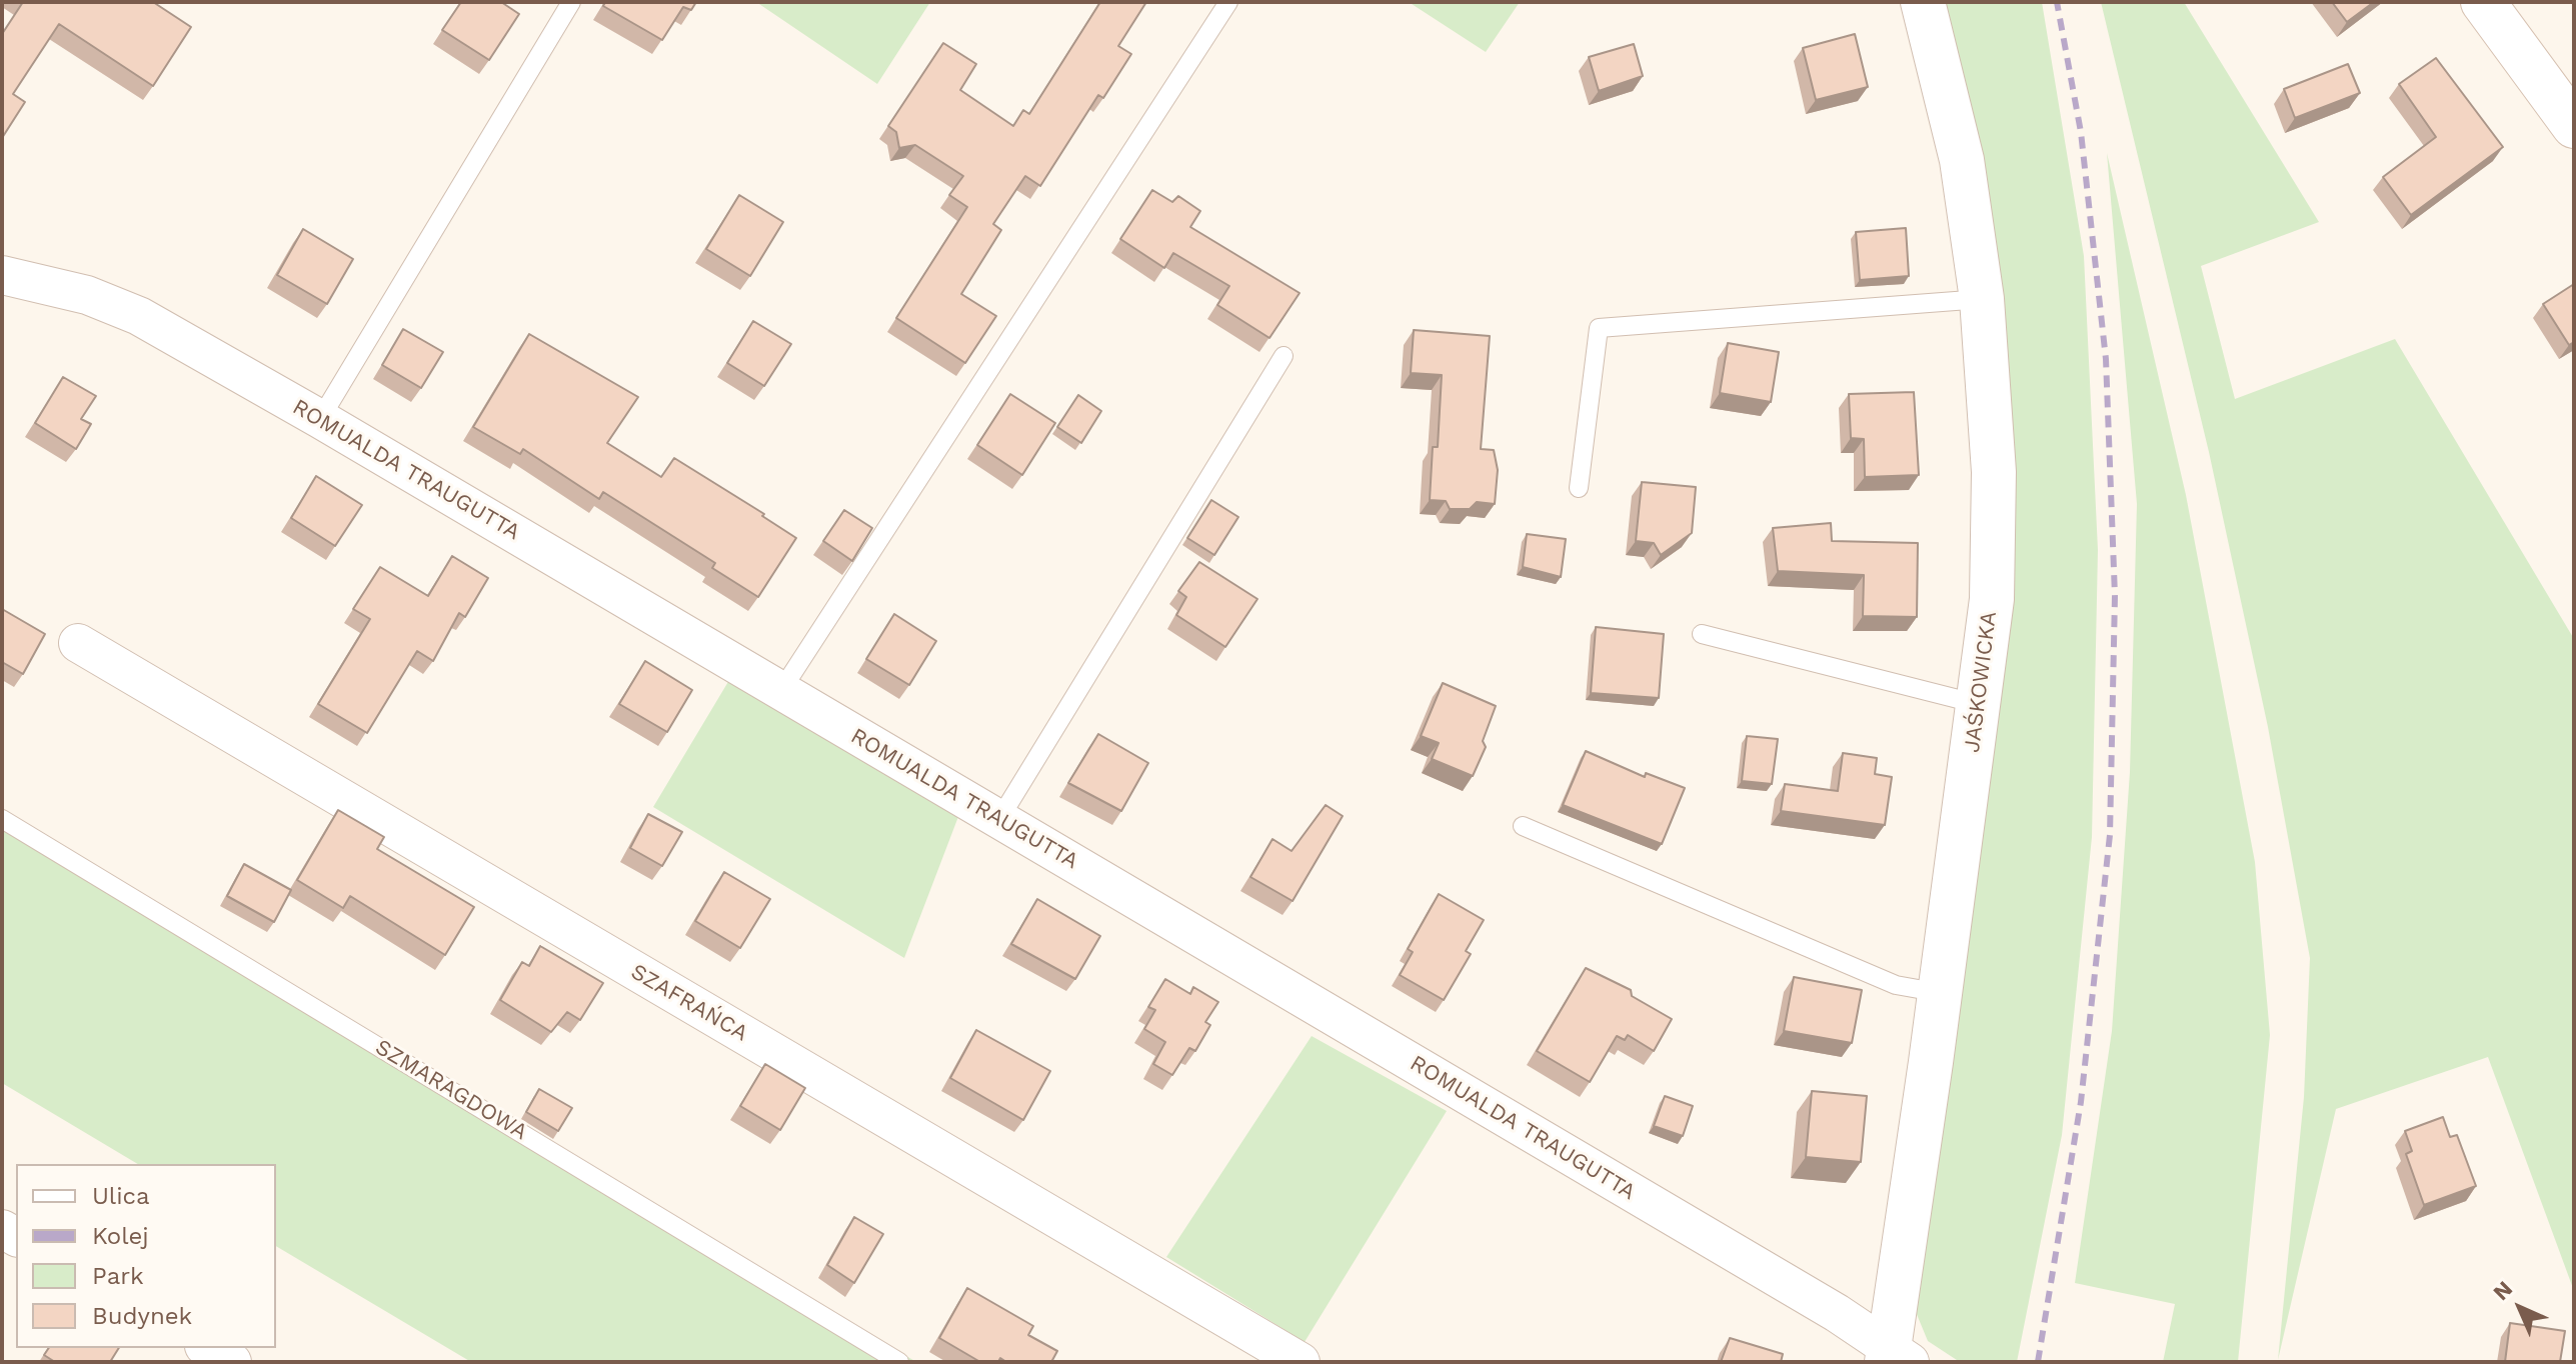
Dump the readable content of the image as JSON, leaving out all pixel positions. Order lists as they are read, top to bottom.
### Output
{
  "streets": {
    "street": ["ROMUALDA TRAUGUTTA", "JAŚKOWICKA", "SZAFRAŃCA"],
    "lane": ["SZMARAGDOWA"]
  },
  "crossings": [
    ["ROMUALDA TRAUGUTTA", "JAŚKOWICKA"]
  ],
  "legend": [
    "Ulica",
    "Kolej",
    "Park",
    "Budynek"
  ],
  "north": "top left"
}
